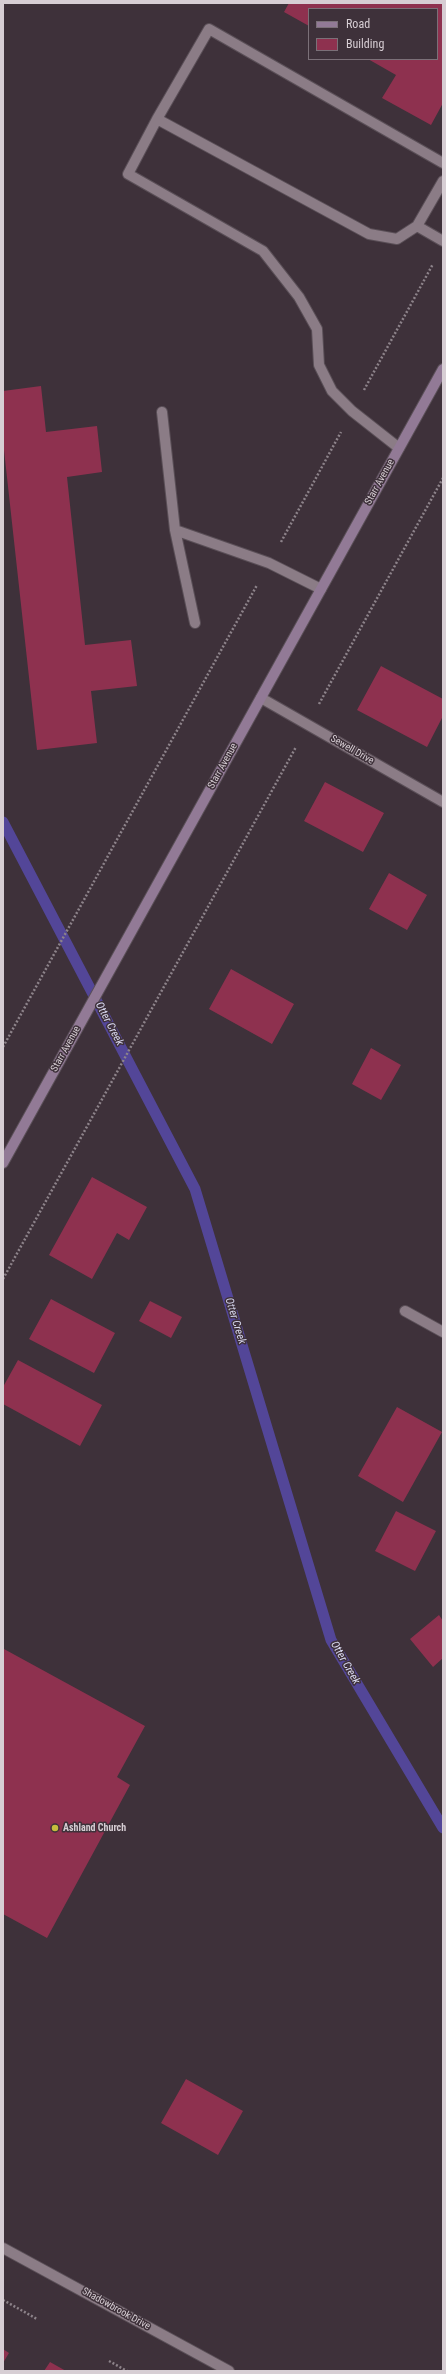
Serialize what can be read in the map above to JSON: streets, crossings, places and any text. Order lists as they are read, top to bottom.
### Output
{
  "streets": {
    "main road": ["Starr Avenue"],
    "street": ["Sewell Drive", "Shadowbrook Drive"]
  },
  "crossings": [
    ["Starr Avenue", "Sewell Drive"]
  ],
  "water": ["Otter Creek"],
  "places": ["Ashland Church"],
  "legend": ["Road", "Building"]
}
